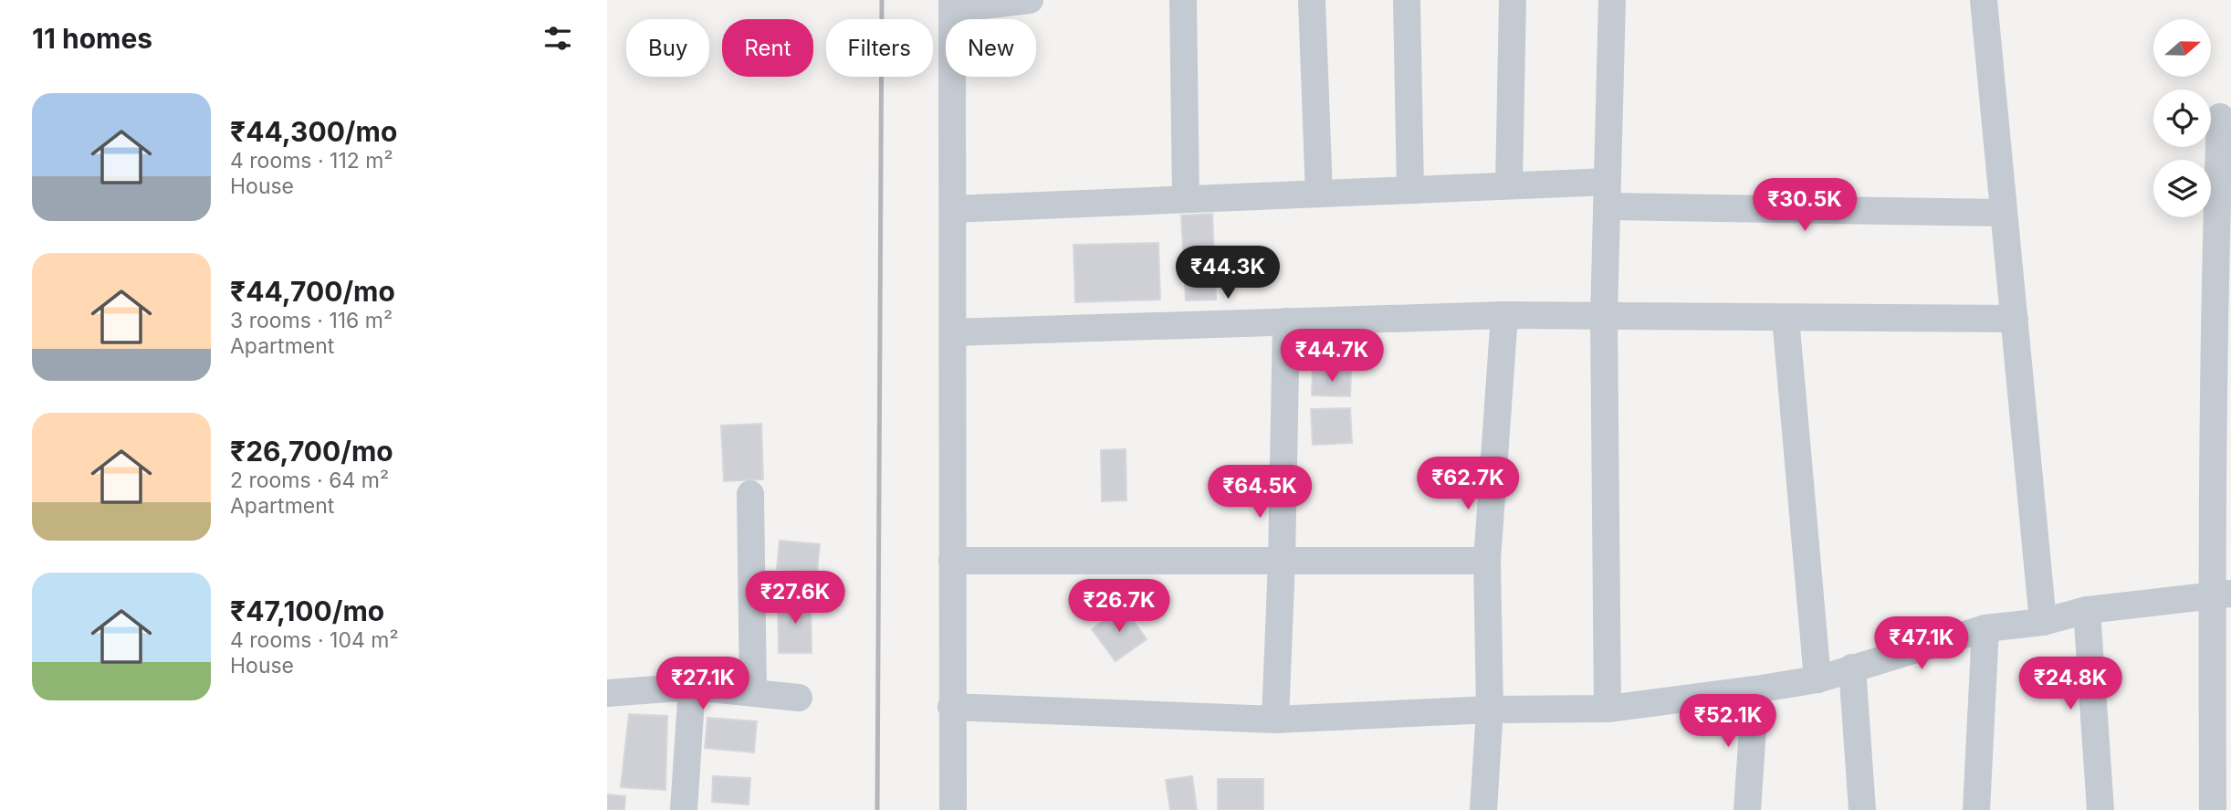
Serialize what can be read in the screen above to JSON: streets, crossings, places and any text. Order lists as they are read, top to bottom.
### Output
{
  "north": "right",
  "page": {
    "heading": "11 homes",
    "chip": [
      "Buy",
      "Rent",
      "Filters",
      "New"
    ],
    "list": [
      {
        "name": "₹44,300/mo",
        "note": "4 rooms · 112 m² · House"
      },
      {
        "name": "₹44,700/mo",
        "note": "3 rooms · 116 m² · Apartment"
      },
      {
        "name": "₹26,700/mo",
        "note": "2 rooms · 64 m² · Apartment"
      },
      {
        "name": "₹47,100/mo",
        "note": "4 rooms · 104 m² · House"
      }
    ],
    "price": [
      "₹30.5K",
      "₹44.3K",
      "₹44.7K",
      "₹62.7K",
      "₹64.5K",
      "₹27.6K",
      "₹26.7K",
      "₹47.1K",
      "₹27.1K",
      "₹24.8K",
      "₹52.1K"
    ]
  }
}
